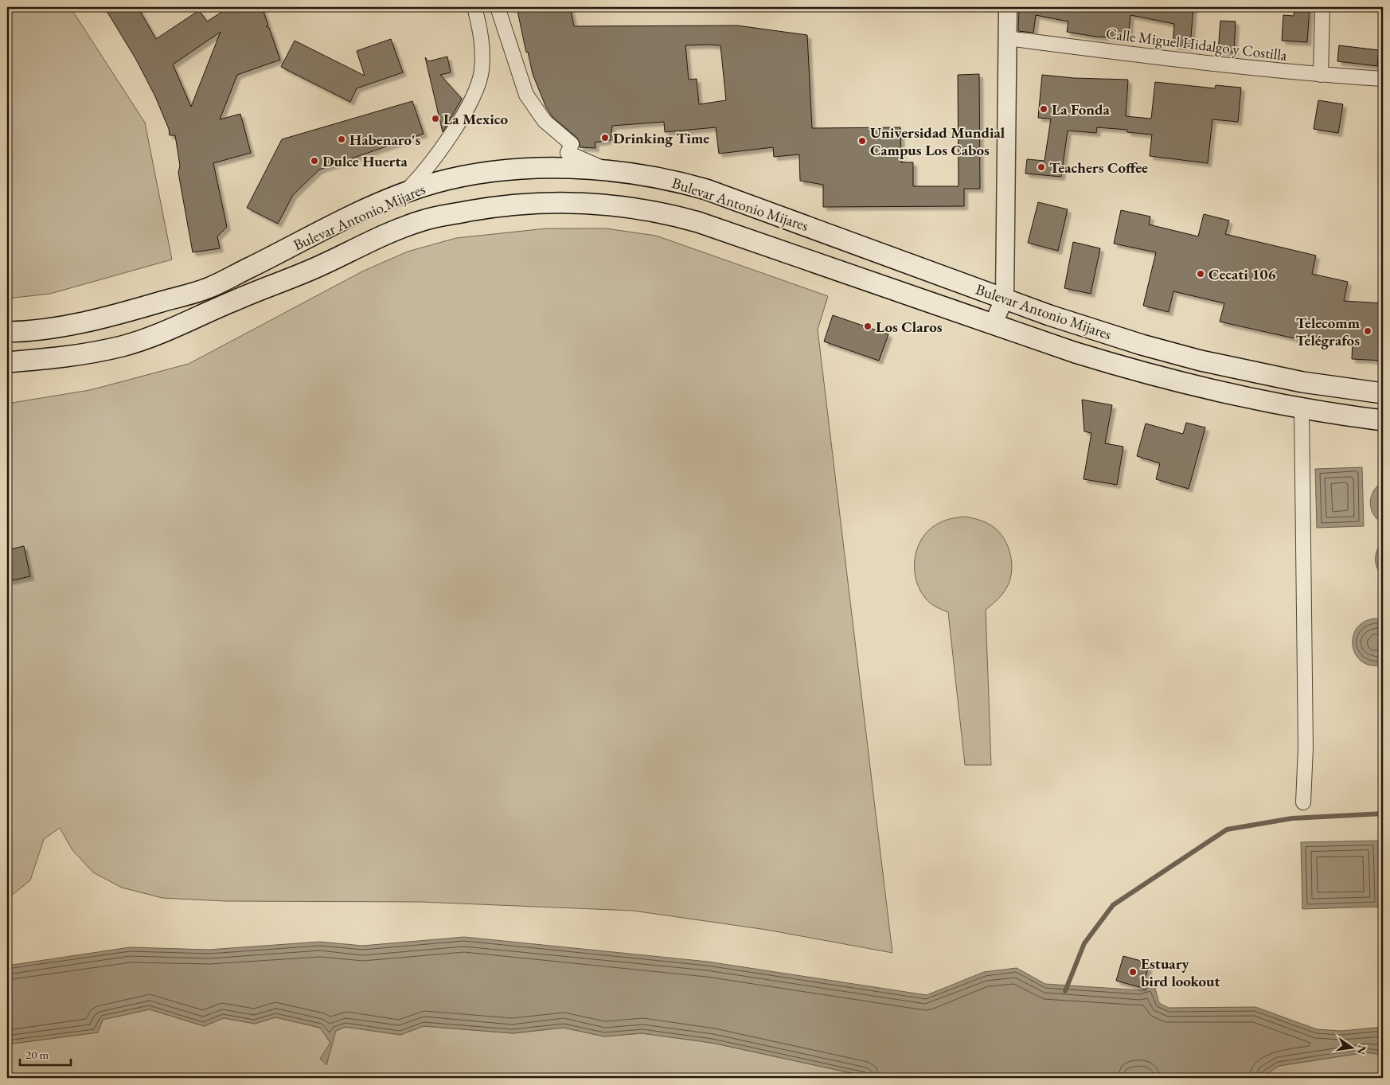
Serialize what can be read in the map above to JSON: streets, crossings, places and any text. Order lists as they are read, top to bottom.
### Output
{
  "streets": {
    "main road": ["Bulevar Antonio Mijares"],
    "street": ["Calle Miguel Hidalgo y Costilla"]
  },
  "places": [
    "La Fonda",
    "La Mexico",
    "Drinking Time",
    "Habenaro's",
    "Universidad Mundial Campus Los Cabos",
    "Dulce Huerta",
    "Teachers Coffee",
    "Cecati 106",
    "Los Claros",
    "Telecomm Telégrafos",
    "Estuary bird lookout"
  ],
  "scale_bar": "20 m",
  "north": "right"
}
